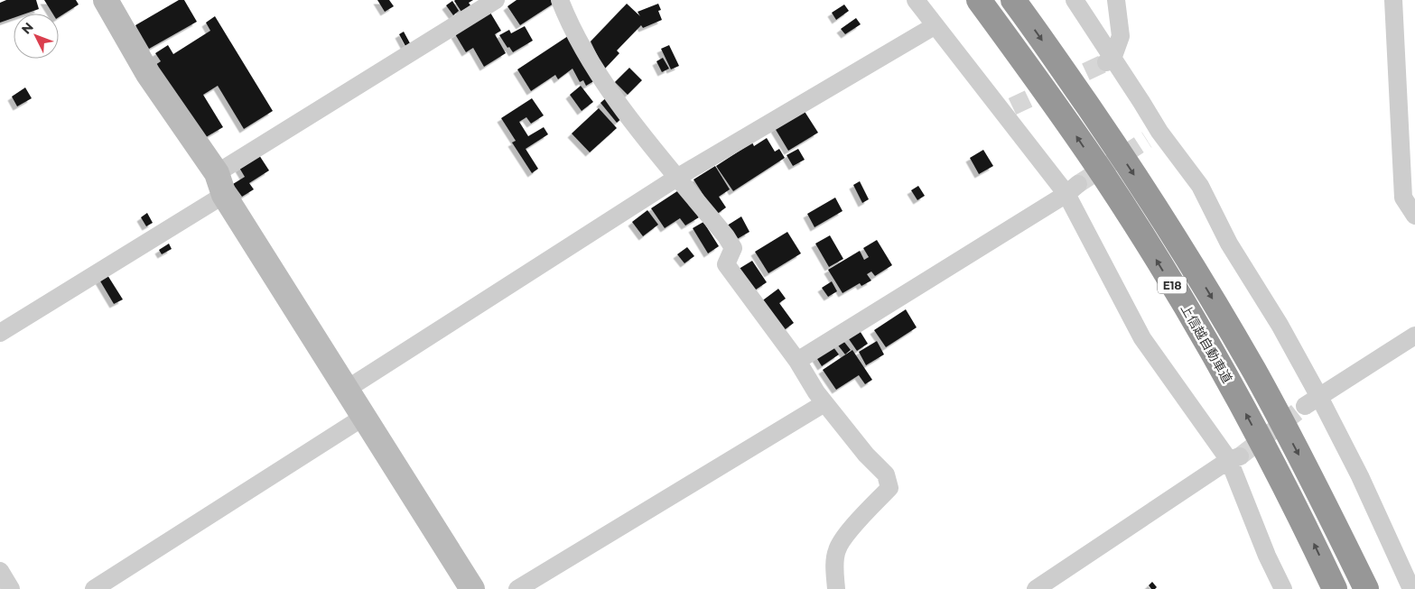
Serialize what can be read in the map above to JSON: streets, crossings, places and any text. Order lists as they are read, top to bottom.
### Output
{
  "streets": {
    "highway": ["E18", "上信越自動車道"]
  },
  "north": "top left"
}
